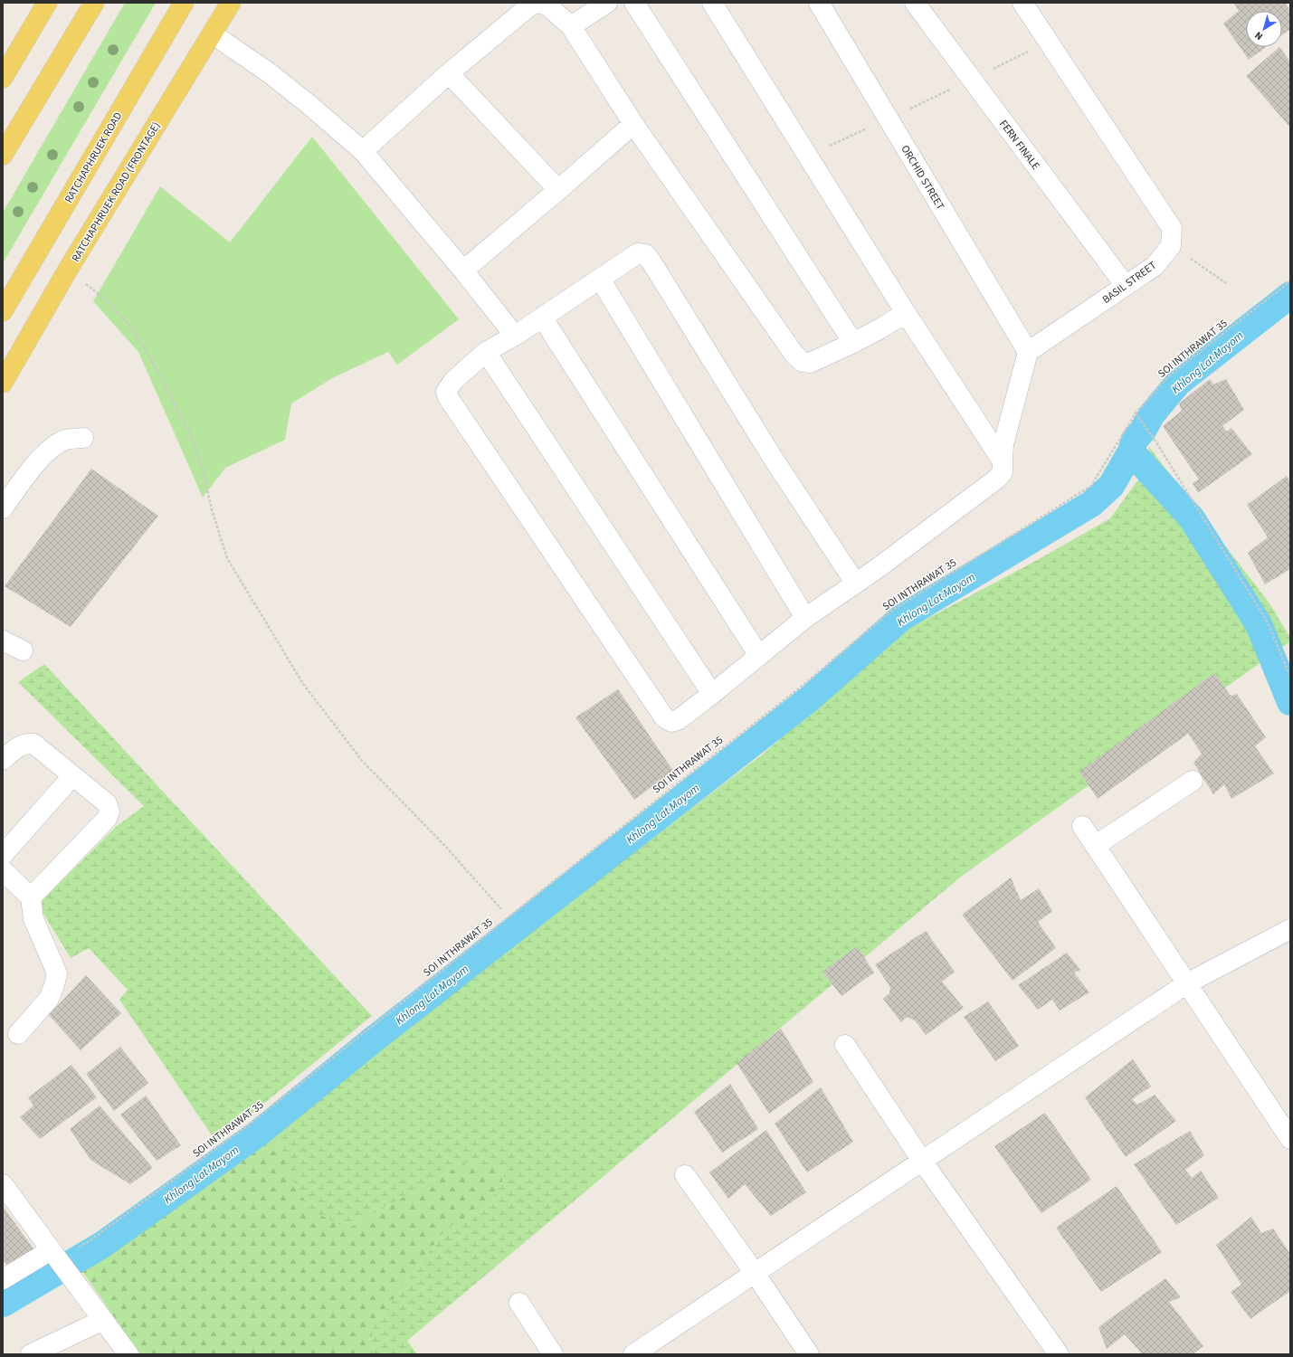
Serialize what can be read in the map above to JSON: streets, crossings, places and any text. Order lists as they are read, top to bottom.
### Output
{
  "streets": {
    "main road": ["RATCHAPHRUEK ROAD", "RATCHAPHRUEK ROAD (FRONTAGE)"],
    "street": ["FERN FINALE", "ORCHID STREET", "BASIL STREET"],
    "path": ["SOI INTHRAWAT 35"]
  },
  "crossings": [
    ["FERN FINALE", "BASIL STREET"],
    ["ORCHID STREET", "BASIL STREET"]
  ],
  "water": ["Khlong Lat Mayom"],
  "north": "bottom left"
}
